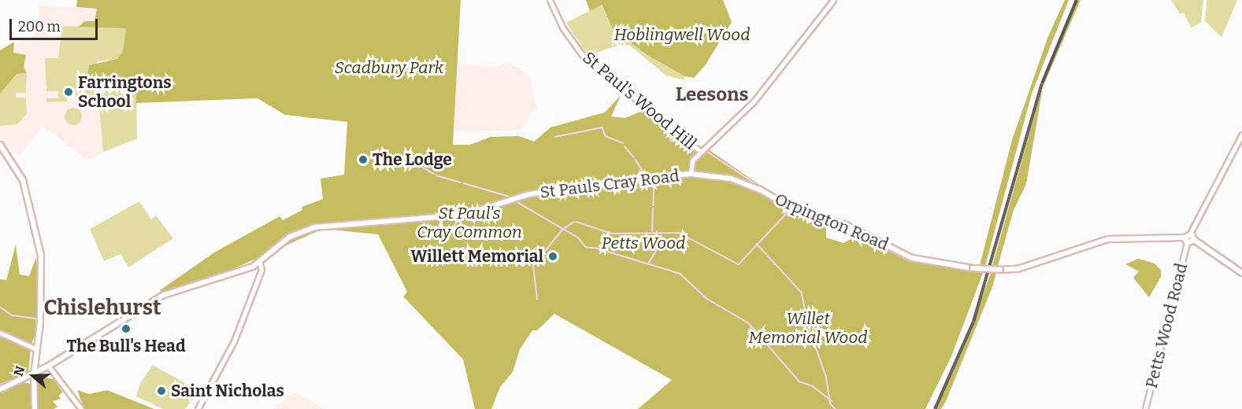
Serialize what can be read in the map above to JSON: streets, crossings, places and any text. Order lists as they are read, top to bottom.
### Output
{
  "streets": {
    "main road": ["St Pauls Cray Road", "Orpington Road"],
    "street": ["St Paul's Wood Hill", "Petts Wood Road"]
  },
  "crossings": [
    ["St Pauls Cray Road", "Orpington Road"]
  ],
  "districts": ["Leesons", "Chislehurst"],
  "parks": [
    "Hoblingwell Wood",
    "Scadbury Park",
    "St Paul's Cray Common",
    "Petts Wood",
    "Willet Memorial Wood"
  ],
  "places": [
    "Farringtons School",
    "The Lodge",
    "Willett Memorial",
    "The Bull's Head",
    "Saint Nicholas"
  ],
  "scale_bar": "200 m",
  "north": "left"
}
